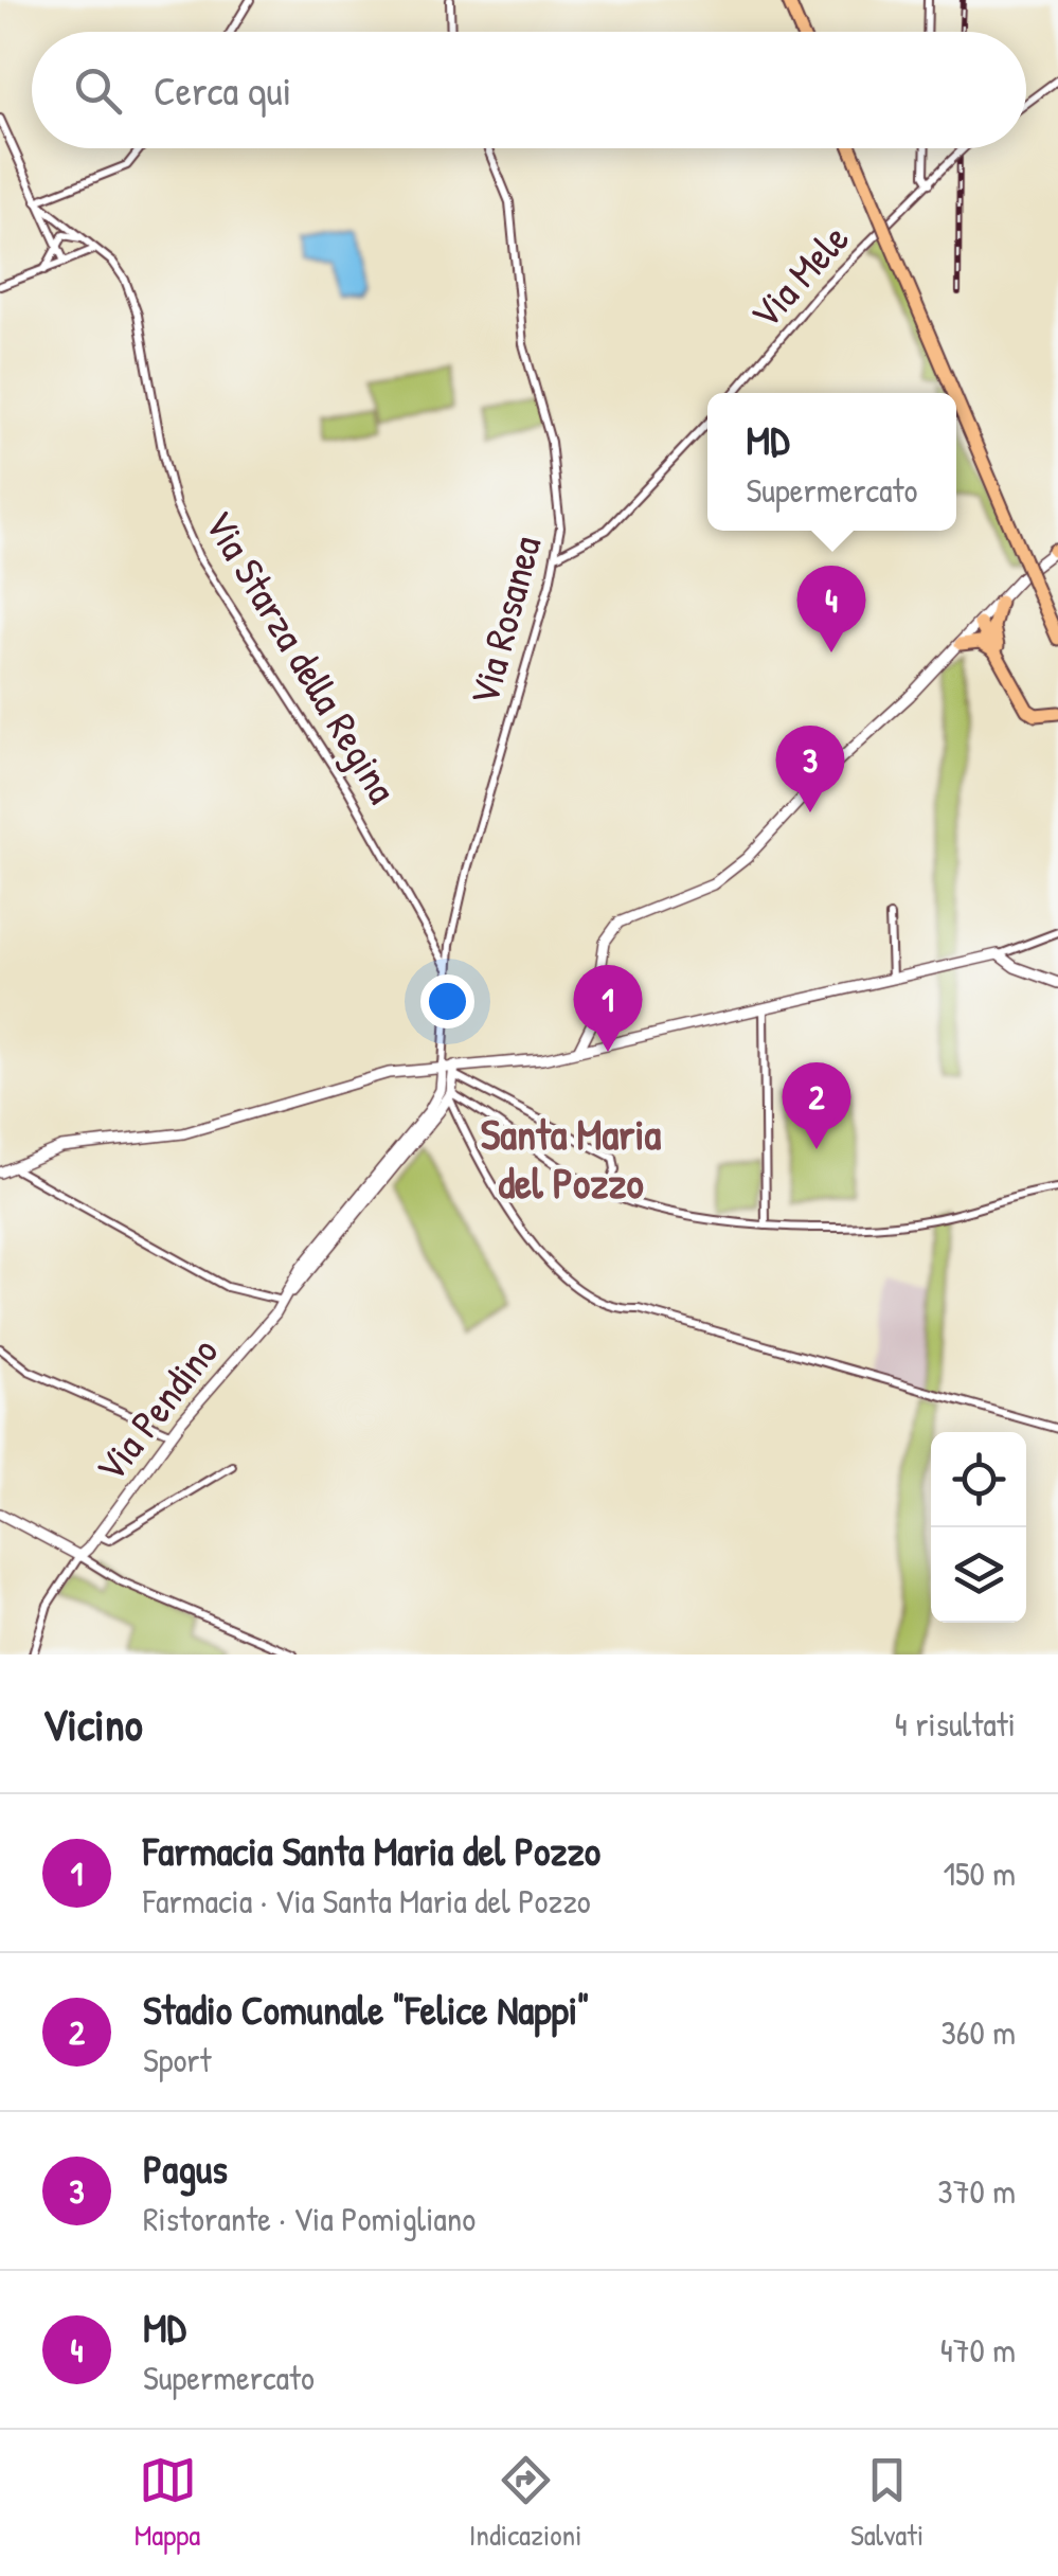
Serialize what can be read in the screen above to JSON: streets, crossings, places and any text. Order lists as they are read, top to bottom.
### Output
{
  "streets": {
    "street": [
      "Via Mele",
      "Via Rosanea",
      "Via Starza della Regina",
      "Via Pendino"
    ]
  },
  "crossings": [
    ["Via Rosanea", "Via Starza della Regina"],
    ["Via Rosanea", "Via Pendino"]
  ],
  "districts": ["Santa Maria del Pozzo"],
  "page": {
    "search": "Cerca qui",
    "popup": ["MD", "Supermercato"],
    "pins": [
      "4",
      "3",
      "1",
      "2"
    ],
    "heading": ["Vicino", "4 risultati"],
    "list": [
      {
        "mark": "1",
        "name": "Farmacia Santa Maria del Pozzo",
        "note": "Farmacia · Via Santa Maria del Pozzo",
        "value": "150 m"
      },
      {
        "mark": "2",
        "name": "Stadio Comunale \"Felice Nappi\"",
        "note": "Sport",
        "value": "360 m"
      },
      {
        "mark": "3",
        "name": "Pagus",
        "note": "Ristorante · Via Pomigliano",
        "value": "370 m"
      },
      {
        "mark": "4",
        "name": "MD",
        "note": "Supermercato",
        "value": "470 m"
      }
    ],
    "nav": ["Mappa", "Indicazioni", "Salvati"]
  }
}
